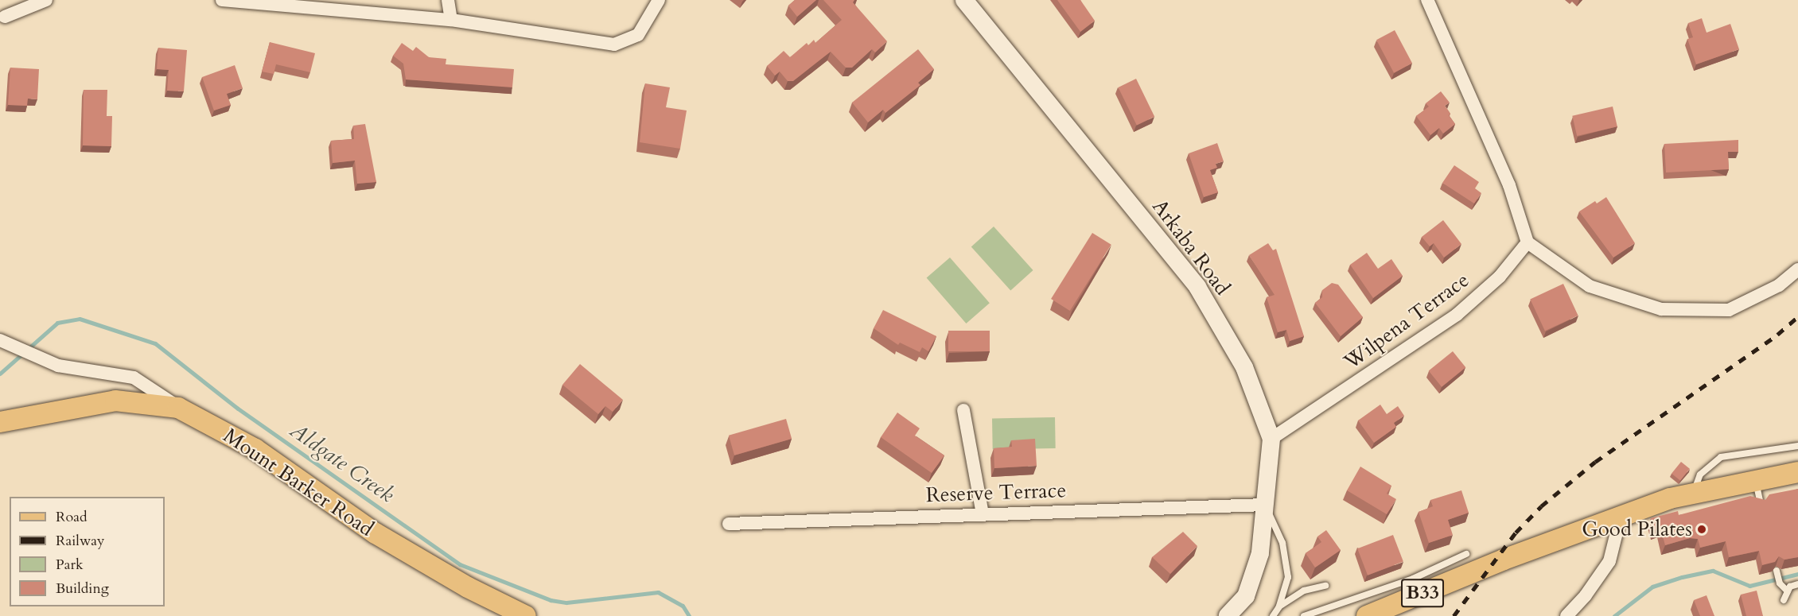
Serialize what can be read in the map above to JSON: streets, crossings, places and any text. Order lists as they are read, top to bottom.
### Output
{
  "streets": {
    "main road": ["Mount Barker Road", "B33"],
    "street": ["Arkaba Road", "Wilpena Terrace", "Reserve Terrace"]
  },
  "crossings": [
    ["Arkaba Road", "Wilpena Terrace"],
    ["Arkaba Road", "Reserve Terrace"]
  ],
  "water": ["Aldgate Creek"],
  "places": ["Good Pilates"],
  "legend": [
    "Road",
    "Railway",
    "Park",
    "Building"
  ]
}
